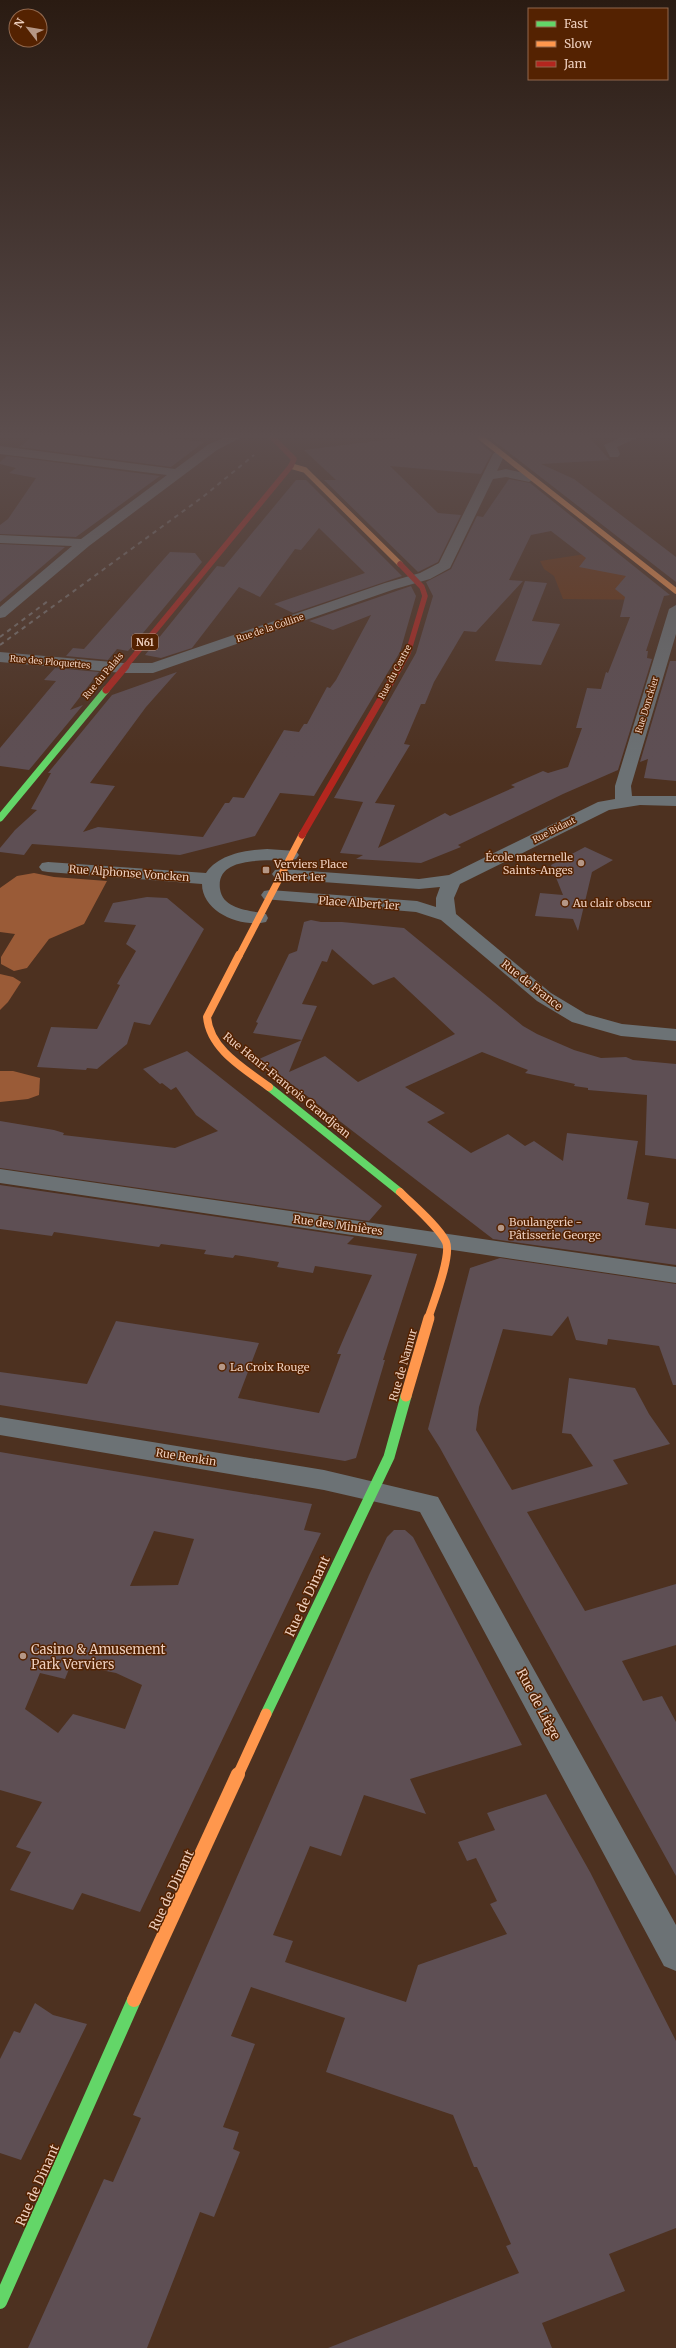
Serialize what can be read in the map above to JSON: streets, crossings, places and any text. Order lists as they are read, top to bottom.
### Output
{
  "streets": {
    "street": [
      "Rue de la Colline",
      "N61",
      "Rue des Ploquettes",
      "Rue du Centre",
      "Rue du Palais",
      "Rue Donckier",
      "Rue Bidaut",
      "Rue Alphonse Voncken",
      "Place Albert 1er",
      "Rue de France",
      "Rue Henri-François Grandjean",
      "Rue des Minières",
      "Rue de Namur",
      "Rue Renkin",
      "Rue de Dinant",
      "Rue de Liège"
    ]
  },
  "crossings": [
    ["Rue de la Colline", "Rue des Ploquettes"],
    ["Rue de la Colline", "Rue du Centre"],
    ["Rue de la Colline", "Rue du Palais"],
    ["Rue des Ploquettes", "Rue du Palais"],
    ["Rue Donckier", "Rue Bidaut"],
    ["Rue Bidaut", "Place Albert 1er"],
    ["Place Albert 1er", "Rue de France"],
    ["Rue Henri-François Grandjean", "Rue des Minières"],
    ["Rue Henri-François Grandjean", "Rue de Namur"],
    ["Rue des Minières", "Rue de Namur"],
    ["Rue de Namur", "Rue Renkin"],
    ["Rue de Namur", "Rue de Dinant"],
    ["Rue de Namur", "Rue de Liège"],
    ["Rue Renkin", "Rue de Dinant"],
    ["Rue Renkin", "Rue de Liège"],
    ["Rue de Dinant", "Rue de Liège"]
  ],
  "places": {
    "other": [
      "École maternelle Saints-Anges",
      "Au clair obscur",
      "Boulangerie - Pâtisserie George",
      "La Croix Rouge",
      "Casino & Amusement Park Verviers"
    ],
    "transit": ["Verviers Place Albert 1er"]
  },
  "legend": ["Fast", "Slow", "Jam"],
  "north": "top left"
}
